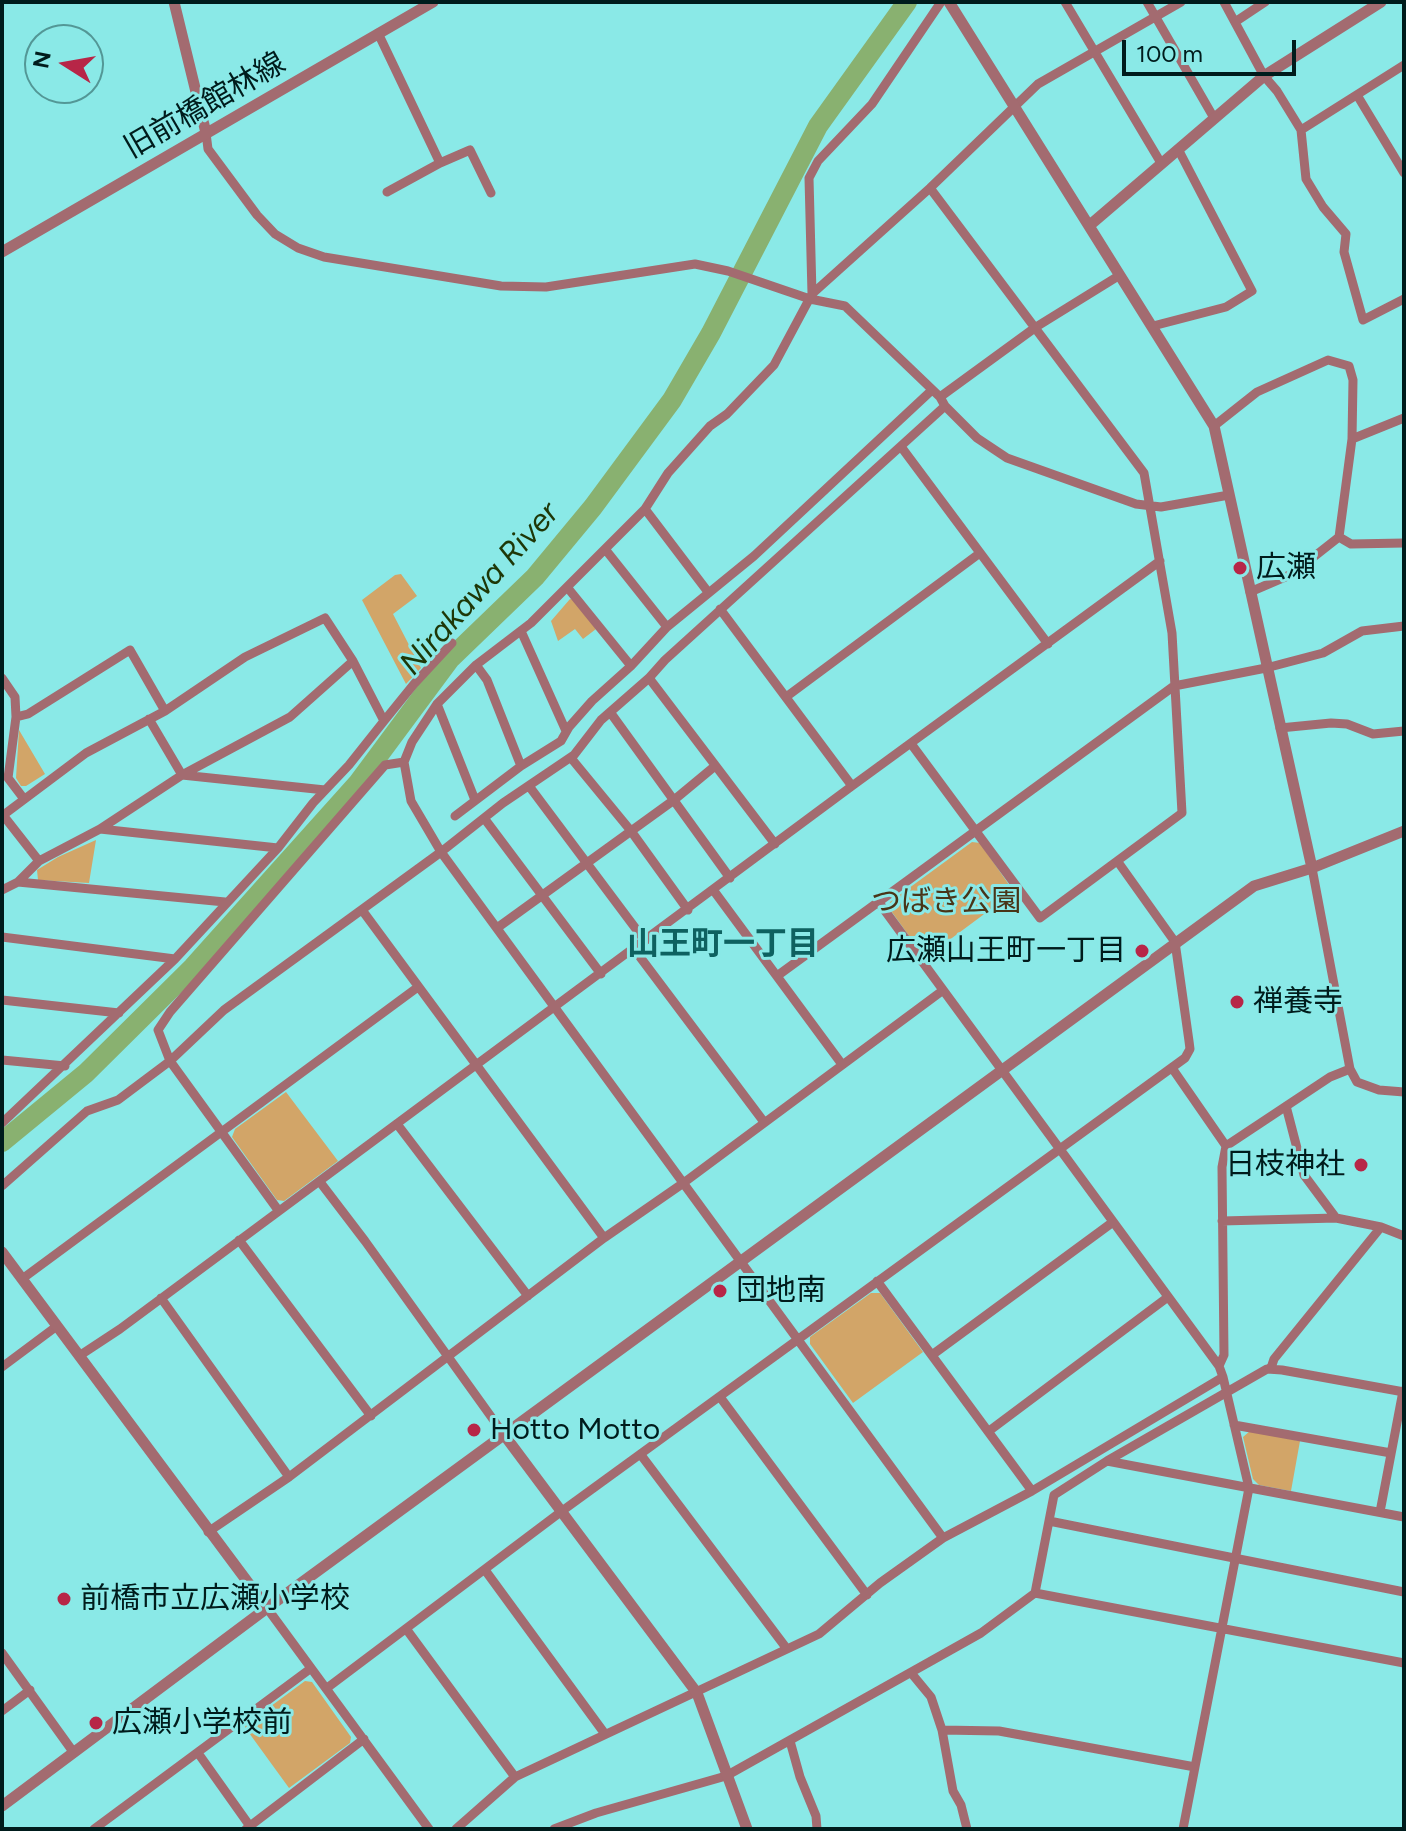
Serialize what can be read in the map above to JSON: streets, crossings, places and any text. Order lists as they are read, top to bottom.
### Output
{
  "streets": {
    "street": ["旧前橋館林線"]
  },
  "districts": ["山王町一丁目"],
  "water": ["Nirakawa River"],
  "parks": ["つばき公園"],
  "places": [
    "広瀬",
    "広瀬山王町一丁目",
    "禅養寺",
    "日枝神社",
    "団地南",
    "Hotto Motto",
    "前橋市立広瀬小学校",
    "広瀬小学校前"
  ],
  "scale_bar": "100 m",
  "north": "left"
}
